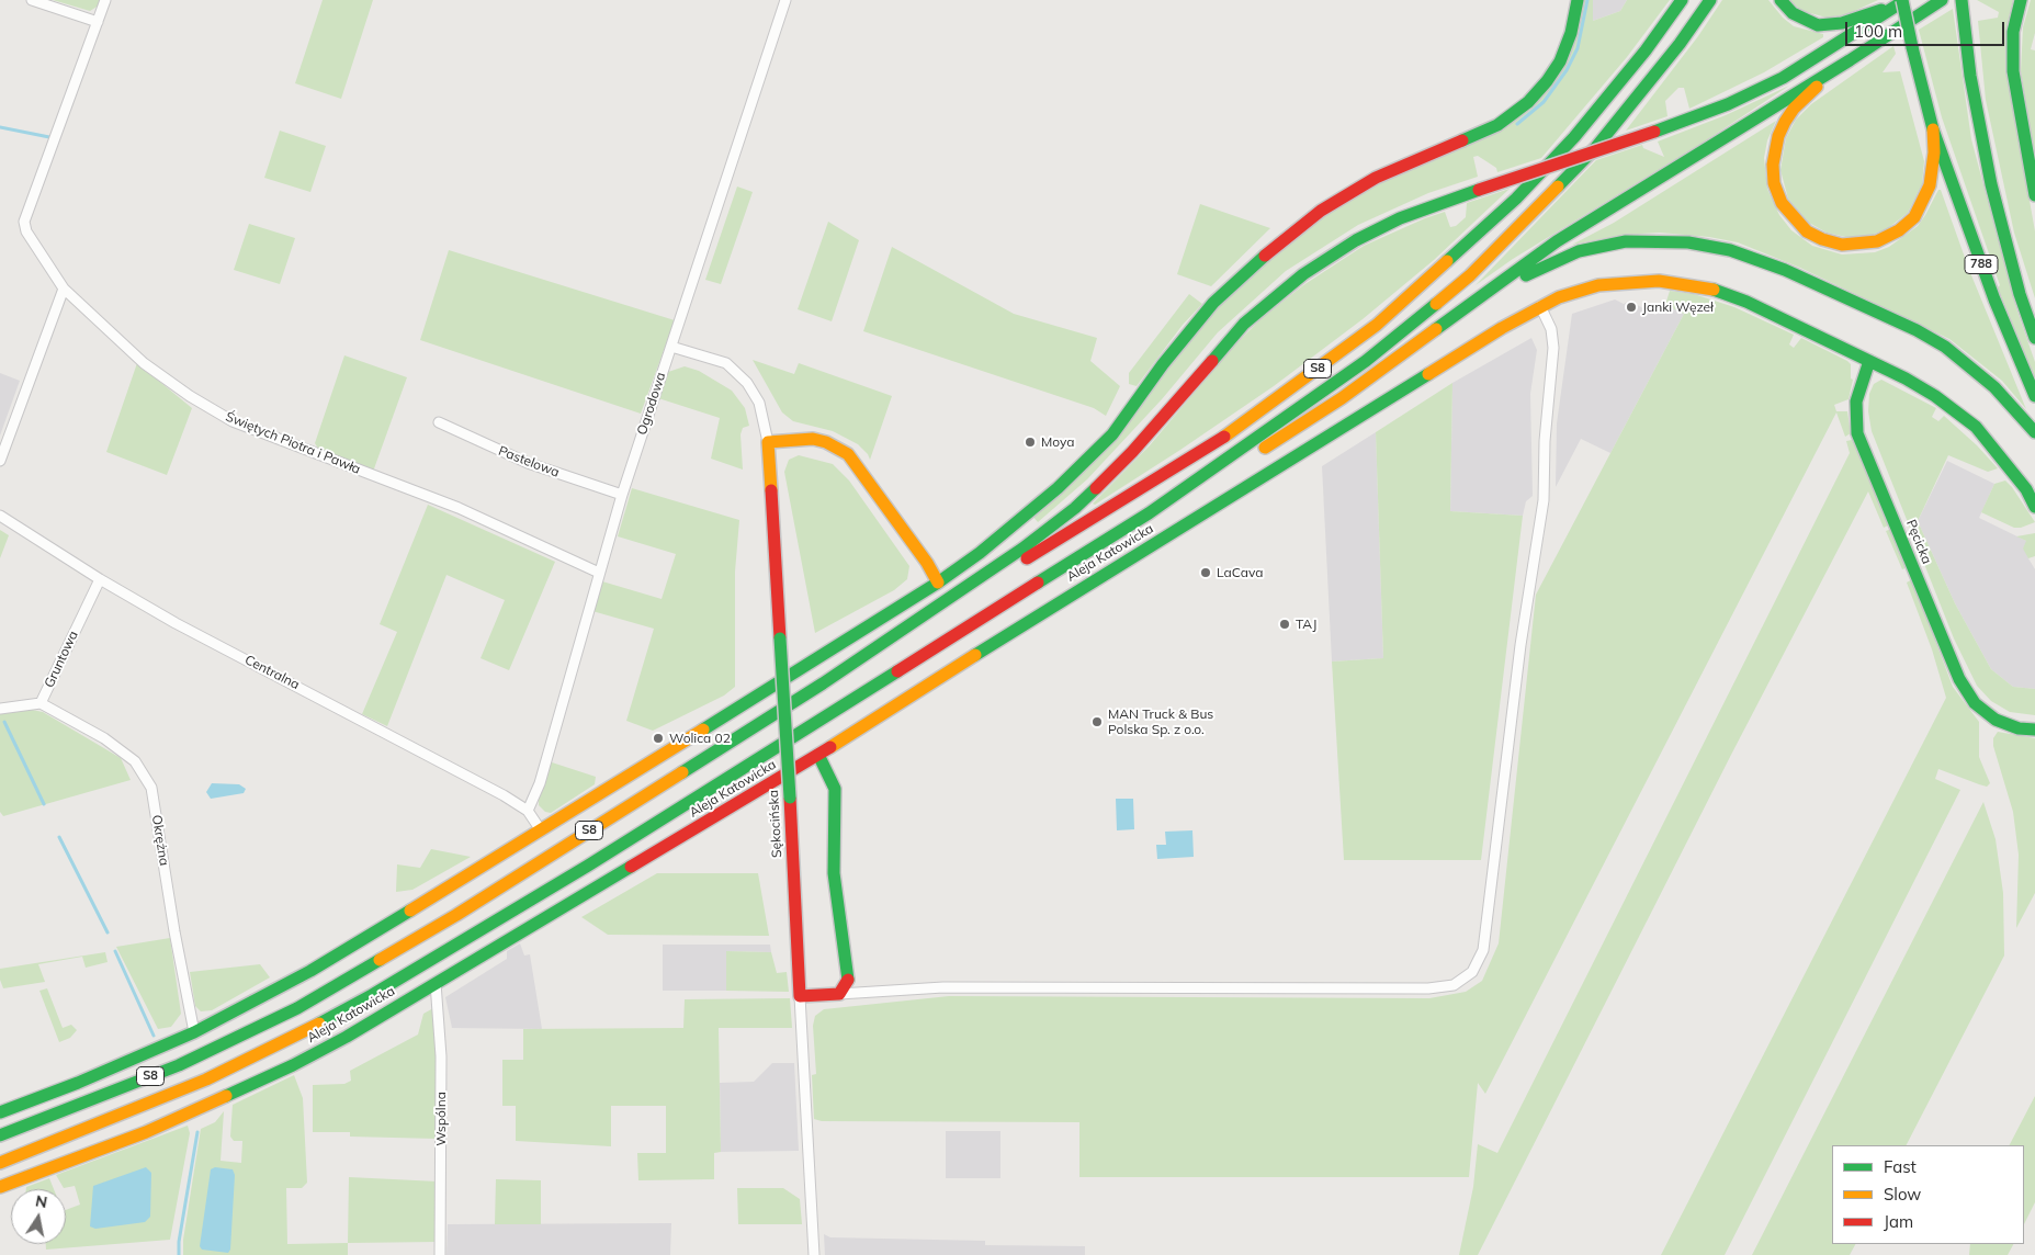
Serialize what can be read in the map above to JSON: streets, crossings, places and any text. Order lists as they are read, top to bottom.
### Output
{
  "streets": {
    "main road": [
      "788",
      "S8",
      "Pęcicka",
      "Aleja Katowicka",
      "Sękocińska"
    ],
    "street": [
      "Ogrodowa",
      "Świętych Piotra i Pawła",
      "Pastelowa",
      "Gruntowa",
      "Centralna",
      "Okrężna",
      "Wspólna"
    ]
  },
  "crossings": [
    ["Ogrodowa", "Świętych Piotra i Pawła"],
    ["Ogrodowa", "Pastelowa"],
    ["Ogrodowa", "Centralna"],
    ["Ogrodowa", "Sękocińska"],
    ["Pęcicka", "Aleja Katowicka"],
    ["Aleja Katowicka", "Wspólna"],
    ["Gruntowa", "Centralna"],
    ["Gruntowa", "Okrężna"]
  ],
  "places": [
    "Janki Węzeł",
    "Moya",
    "LaCava",
    "TAJ",
    "MAN Truck & Bus Polska Sp. z o.o.",
    "Wolica 02"
  ],
  "legend": ["Fast", "Slow", "Jam"],
  "scale_bar": "100 m",
  "north": "top"
}
